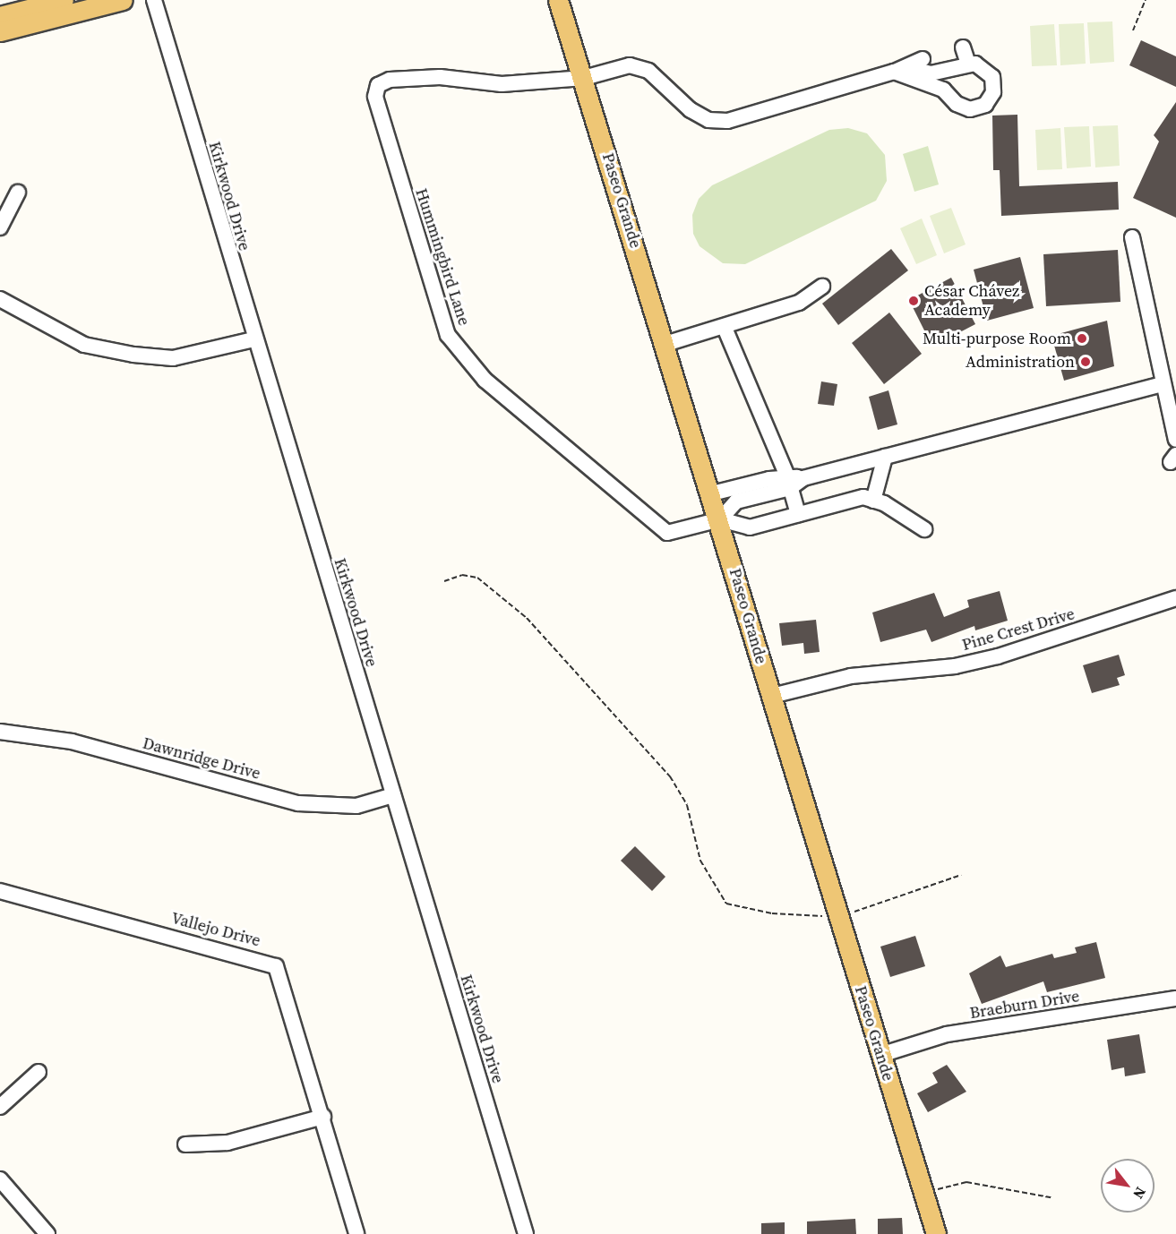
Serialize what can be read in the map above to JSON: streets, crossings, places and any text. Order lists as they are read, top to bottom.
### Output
{
  "streets": {
    "main road": ["Paseo Grande"],
    "street": [
      "Kirkwood Drive",
      "Hummingbird Lane",
      "Pine Crest Drive",
      "Dawnridge Drive",
      "Vallejo Drive",
      "Braeburn Drive"
    ]
  },
  "crossings": [
    ["Kirkwood Drive", "Dawnridge Drive"],
    ["Paseo Grande", "Hummingbird Lane"],
    ["Paseo Grande", "Pine Crest Drive"],
    ["Paseo Grande", "Braeburn Drive"]
  ],
  "places": ["César Chávez Academy", "Multi-purpose Room", "Administration"],
  "north": "bottom right"
}
